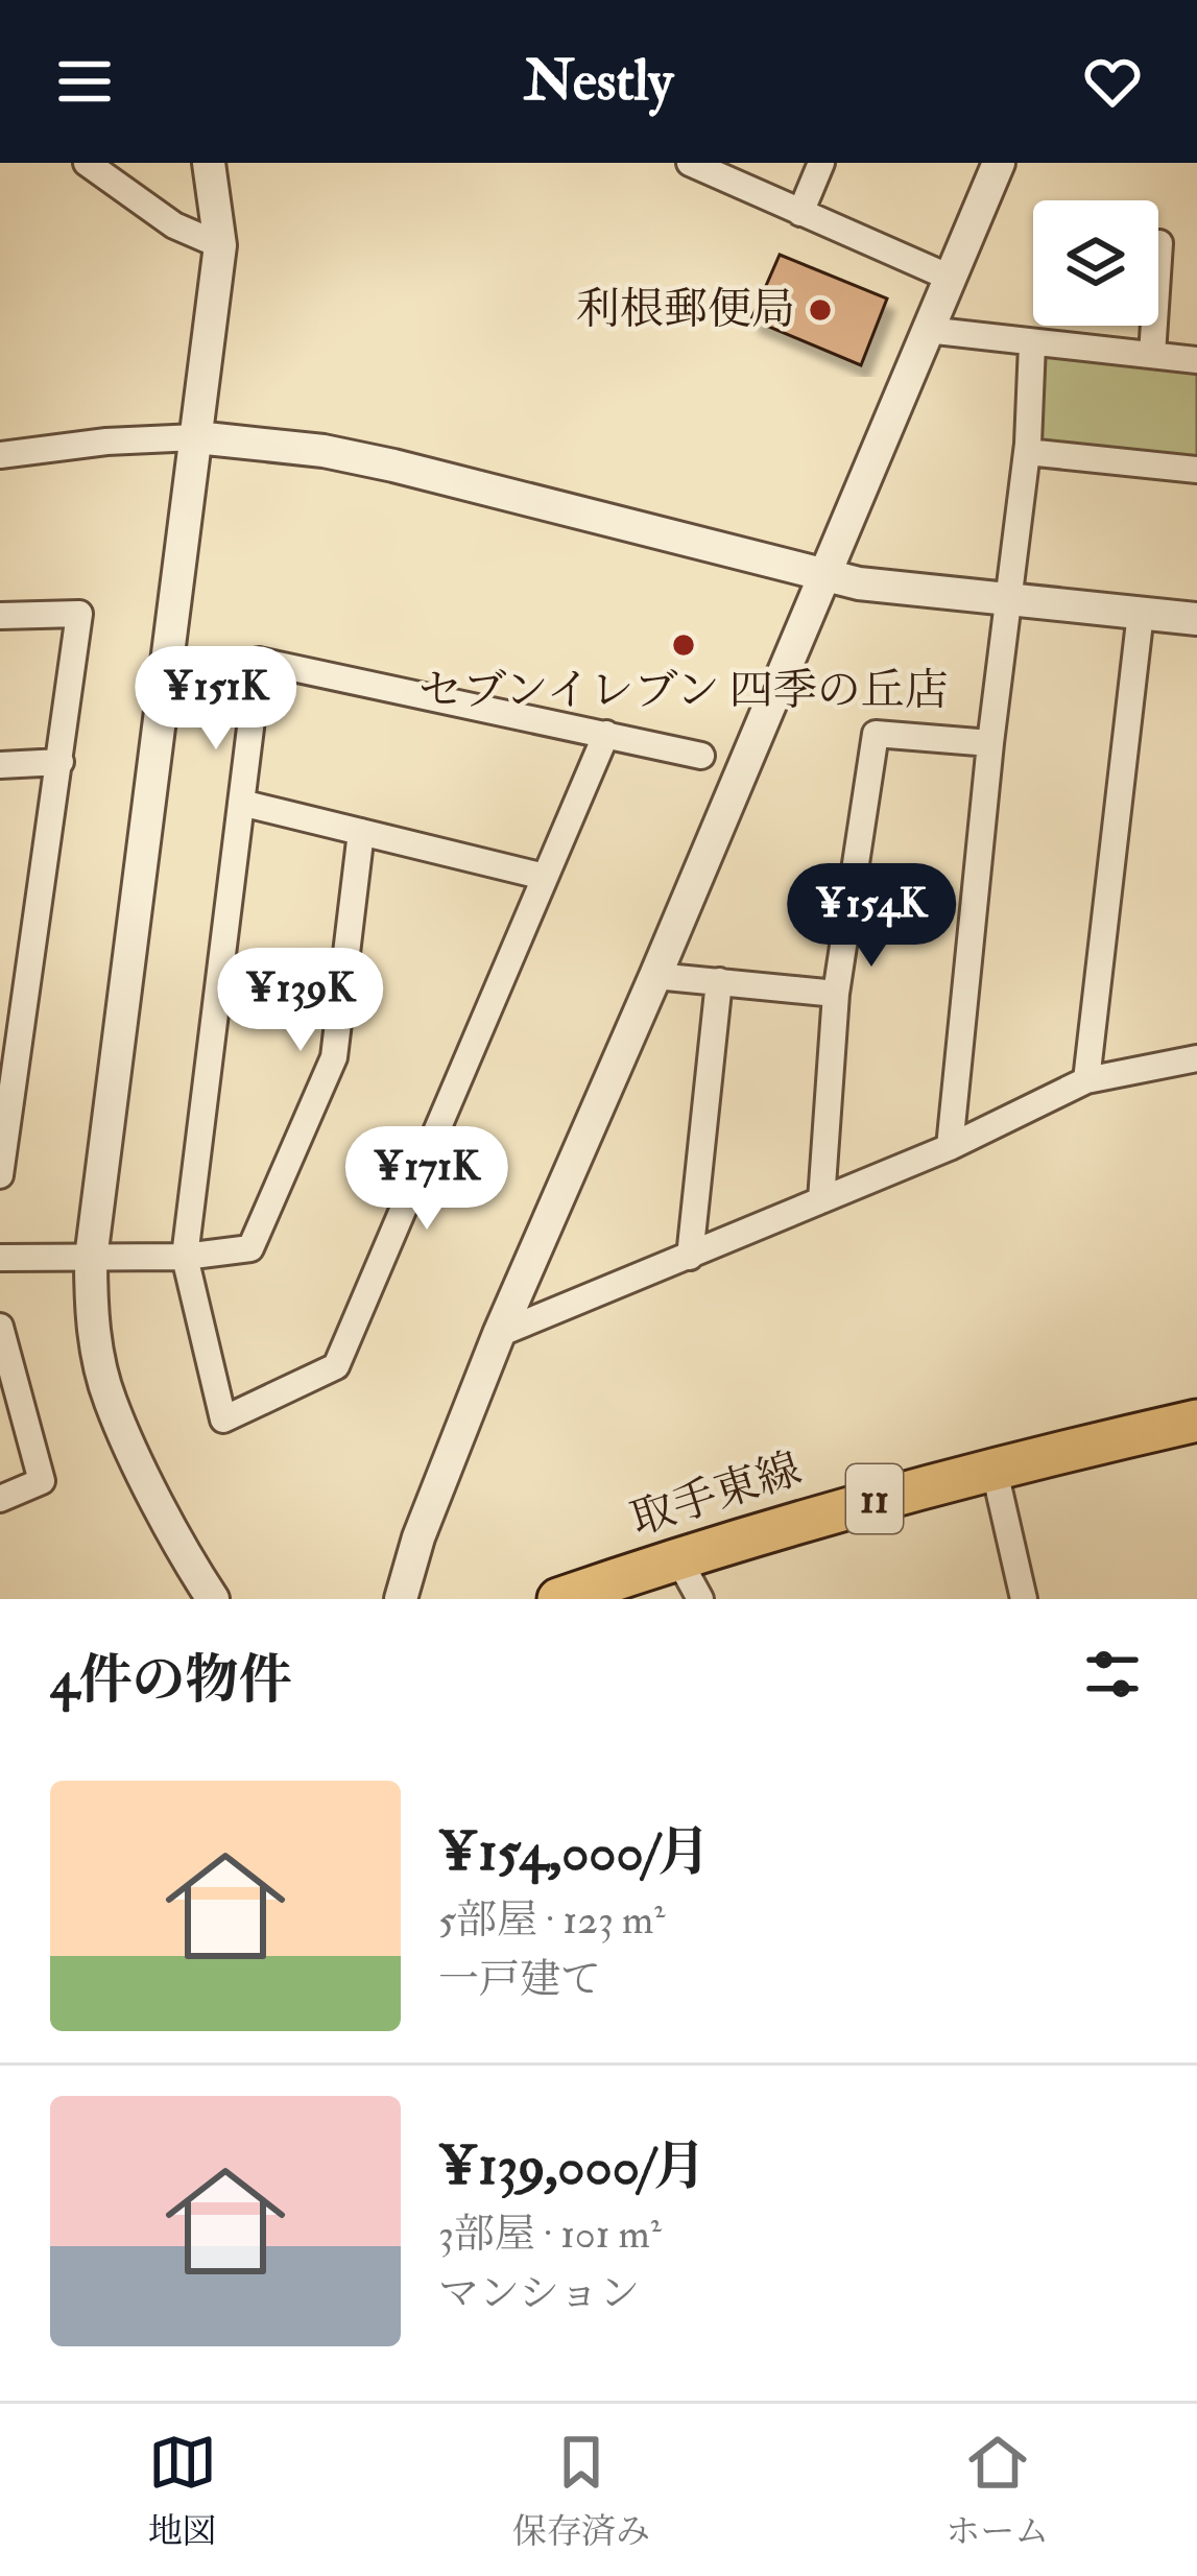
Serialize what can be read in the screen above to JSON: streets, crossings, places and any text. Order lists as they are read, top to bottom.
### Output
{
  "streets": {
    "main road": ["取手東線", "11"]
  },
  "places": ["利根郵便局", "セブンイレブン 四季の丘店"],
  "page": {
    "header": "Nestly",
    "price": [
      "¥151K",
      "¥154K",
      "¥139K",
      "¥171K"
    ],
    "heading": "4件の物件",
    "list": [
      {
        "name": "¥154,000/月",
        "note": "5部屋 · 123 m² · 一戸建て"
      },
      {
        "name": "¥139,000/月",
        "note": "3部屋 · 101 m² · マンション"
      }
    ],
    "tabs": ["地図", "保存済み", "ホーム"]
  }
}
